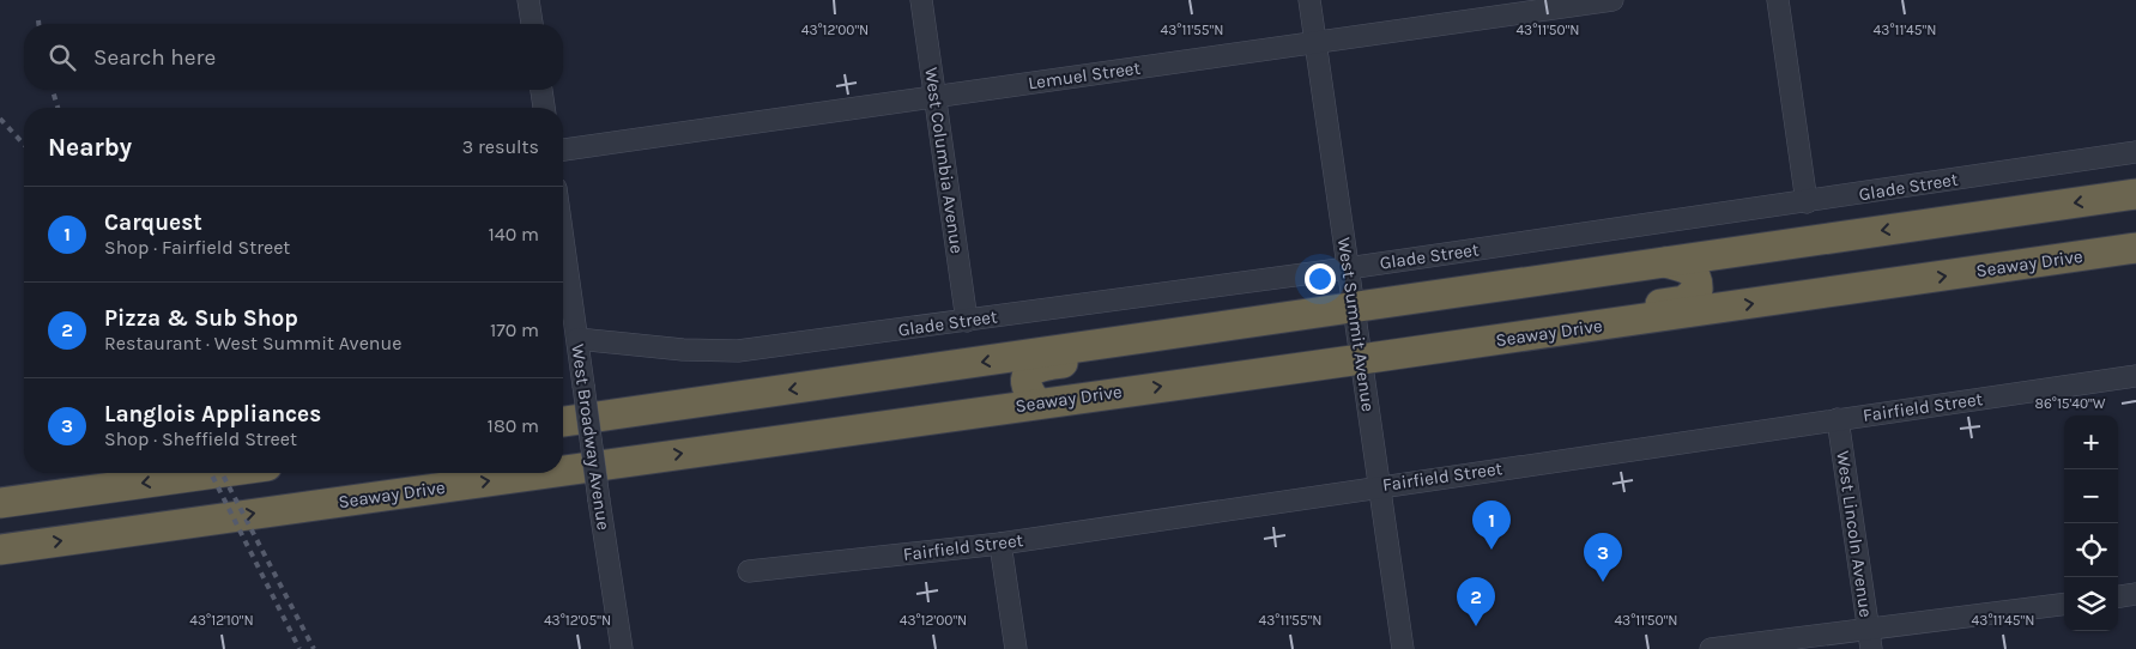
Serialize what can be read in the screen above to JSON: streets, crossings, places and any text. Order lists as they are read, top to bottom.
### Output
{
  "streets": {
    "highway": ["Seaway Drive"],
    "street": [
      "Lemuel Street",
      "West Columbia Avenue",
      "Glade Street",
      "West Summit Avenue",
      "Fairfield Street",
      "West Broadway Avenue",
      "West Lincoln Avenue"
    ]
  },
  "crossings": [
    ["Lemuel Street", "West Columbia Avenue"],
    ["Lemuel Street", "West Summit Avenue"],
    ["West Columbia Avenue", "Glade Street"],
    ["Glade Street", "West Summit Avenue"],
    ["Glade Street", "West Broadway Avenue"],
    ["Seaway Drive", "West Summit Avenue"],
    ["West Summit Avenue", "Fairfield Street"],
    ["Fairfield Street", "West Lincoln Avenue"]
  ],
  "page": {
    "search": "Search here",
    "heading": ["Nearby", "3 results"],
    "list": [
      {
        "mark": "1",
        "name": "Carquest",
        "note": "Shop · Fairfield Street",
        "value": "140 m"
      },
      {
        "mark": "2",
        "name": "Pizza & Sub Shop",
        "note": "Restaurant · West Summit Avenue",
        "value": "170 m"
      },
      {
        "mark": "3",
        "name": "Langlois Appliances",
        "note": "Shop · Sheffield Street",
        "value": "180 m"
      }
    ],
    "map_buttons": ["+", "−"],
    "pins": ["1", "3", "2"]
  },
  "coordinates": [
    "43°12'00\"N",
    "43°11'55\"N",
    "43°11'50\"N",
    "43°11'45\"N",
    "86°15'40\"W",
    "43°12'10\"N",
    "43°12'05\"N"
  ]
}
